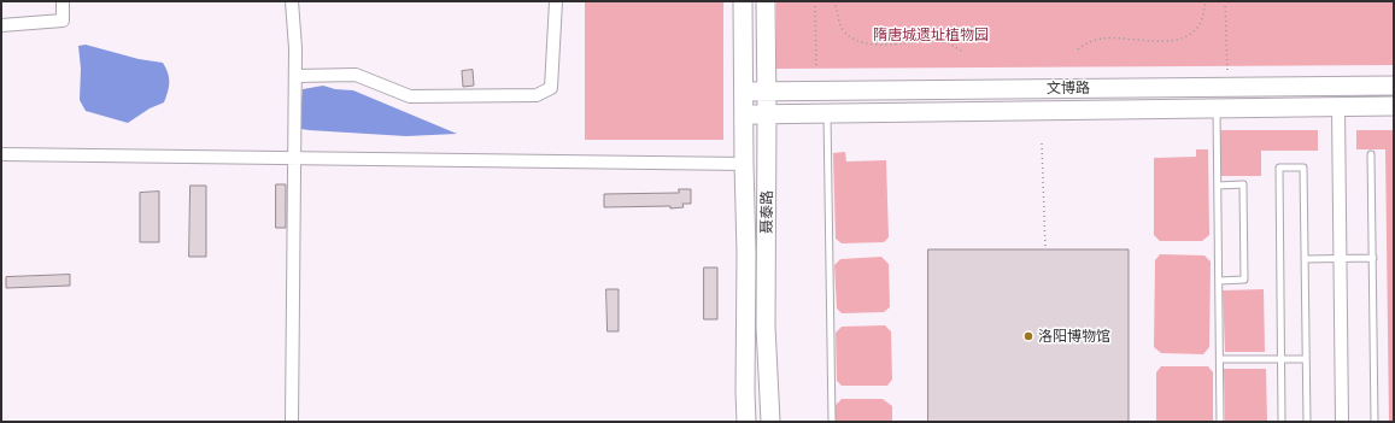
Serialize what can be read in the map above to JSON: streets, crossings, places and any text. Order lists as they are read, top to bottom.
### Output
{
  "streets": {
    "street": ["文博路", "聂泰路"]
  },
  "crossings": [
    ["文博路", "聂泰路"]
  ],
  "parks": ["隋唐城遗址植物园"],
  "places": ["洛阳博物馆"]
}
